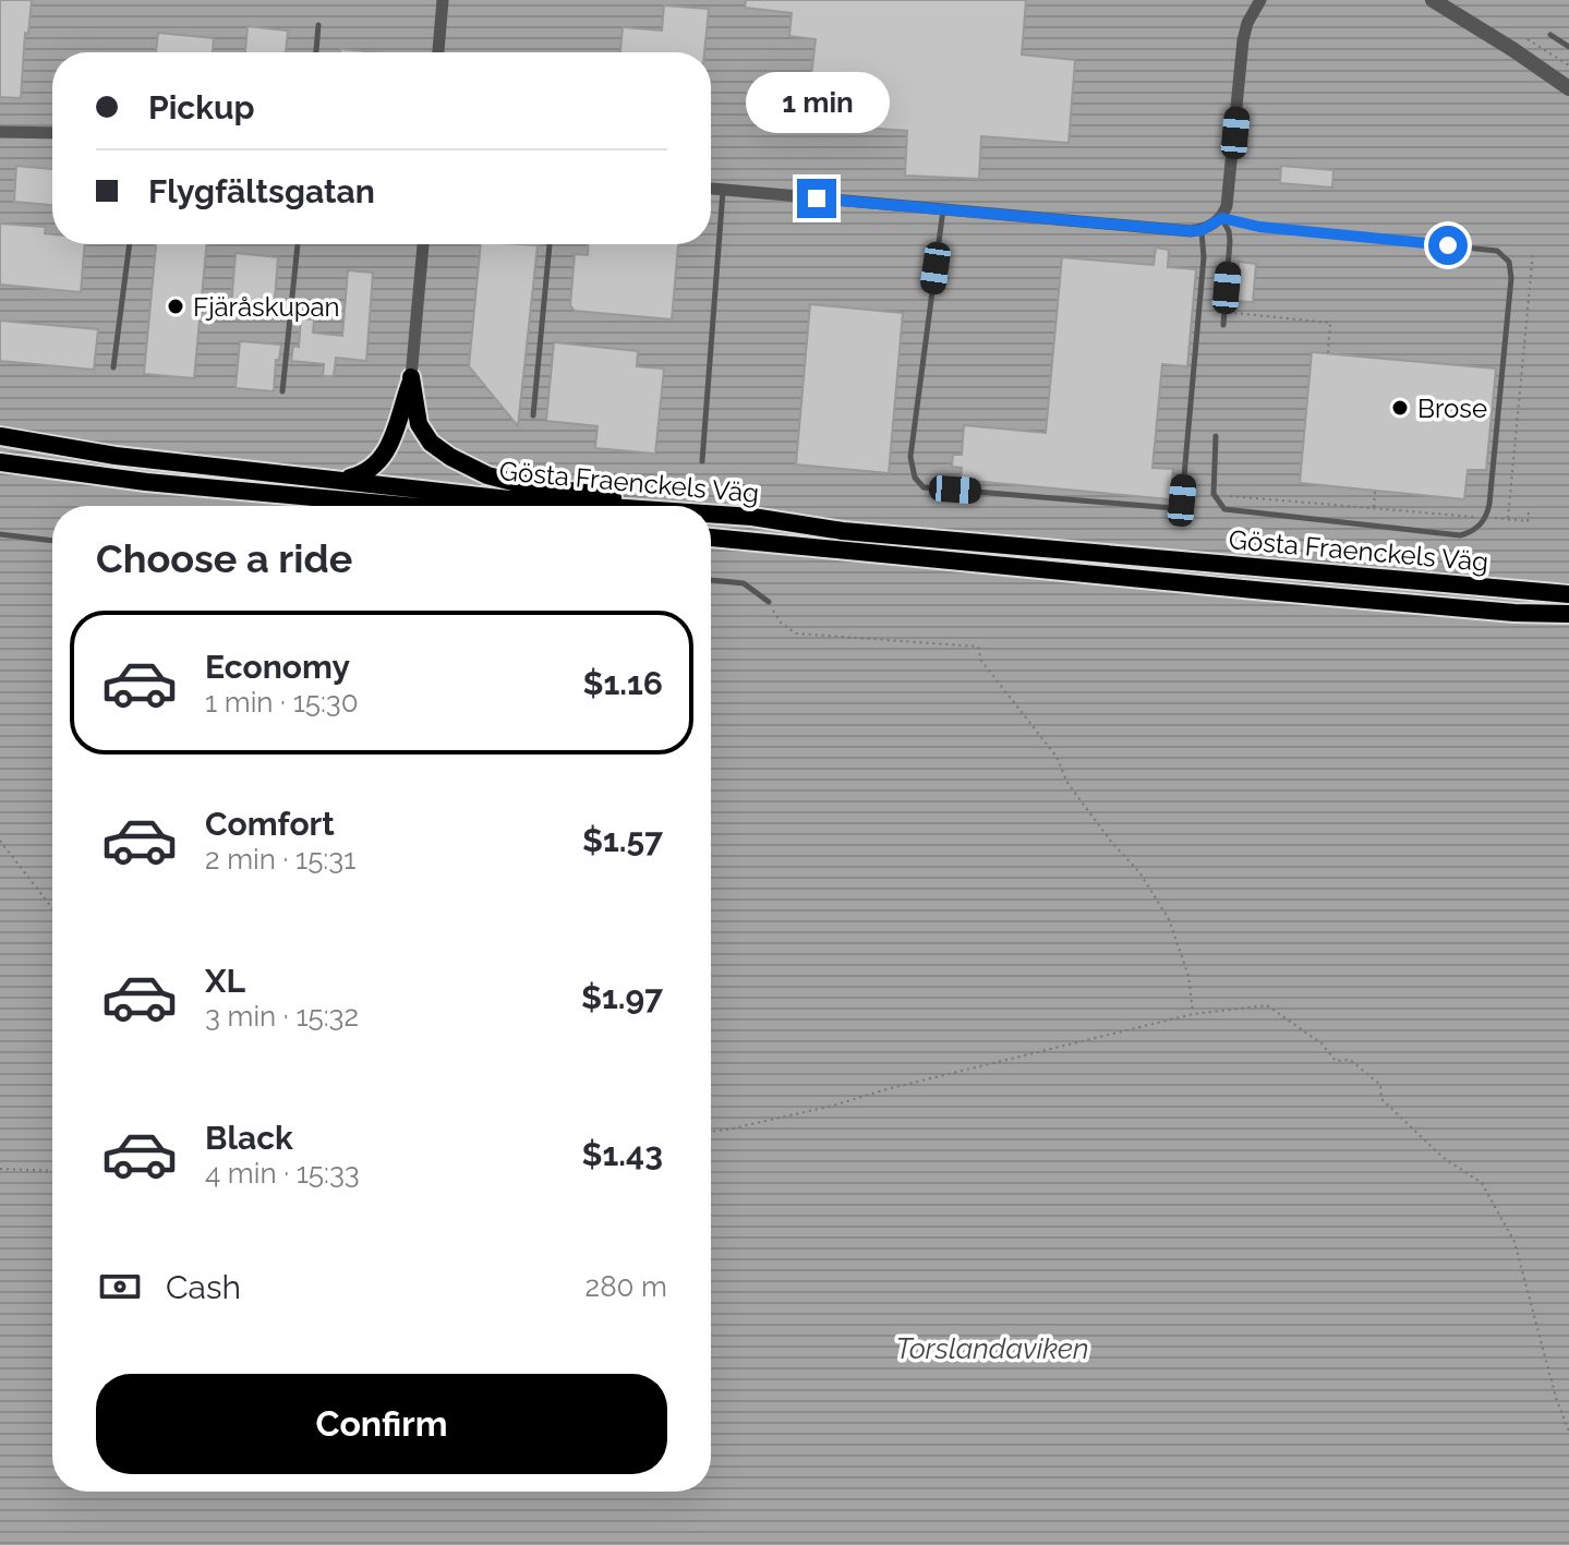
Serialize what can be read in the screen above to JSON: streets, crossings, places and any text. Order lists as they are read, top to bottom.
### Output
{
  "streets": {
    "main road": ["Gösta Fraenckels Väg"]
  },
  "water": ["Torslandaviken"],
  "places": ["Fjäråskupan", "Brose"],
  "page": {
    "banner": ["Pickup", "Flygfältsgatan"],
    "bubble": "1 min",
    "heading": "Choose a ride",
    "list": [
      {
        "name": "Economy",
        "note": "1 min · 15:30",
        "value": "$1.16"
      },
      {
        "name": "Comfort",
        "note": "2 min · 15:31",
        "value": "$1.57"
      },
      {
        "name": "XL",
        "note": "3 min · 15:32",
        "value": "$1.97"
      },
      {
        "name": "Black",
        "note": "4 min · 15:33",
        "value": "$1.43"
      }
    ],
    "pay": ["Cash", "280 m"],
    "buttons": "Confirm"
  }
}
